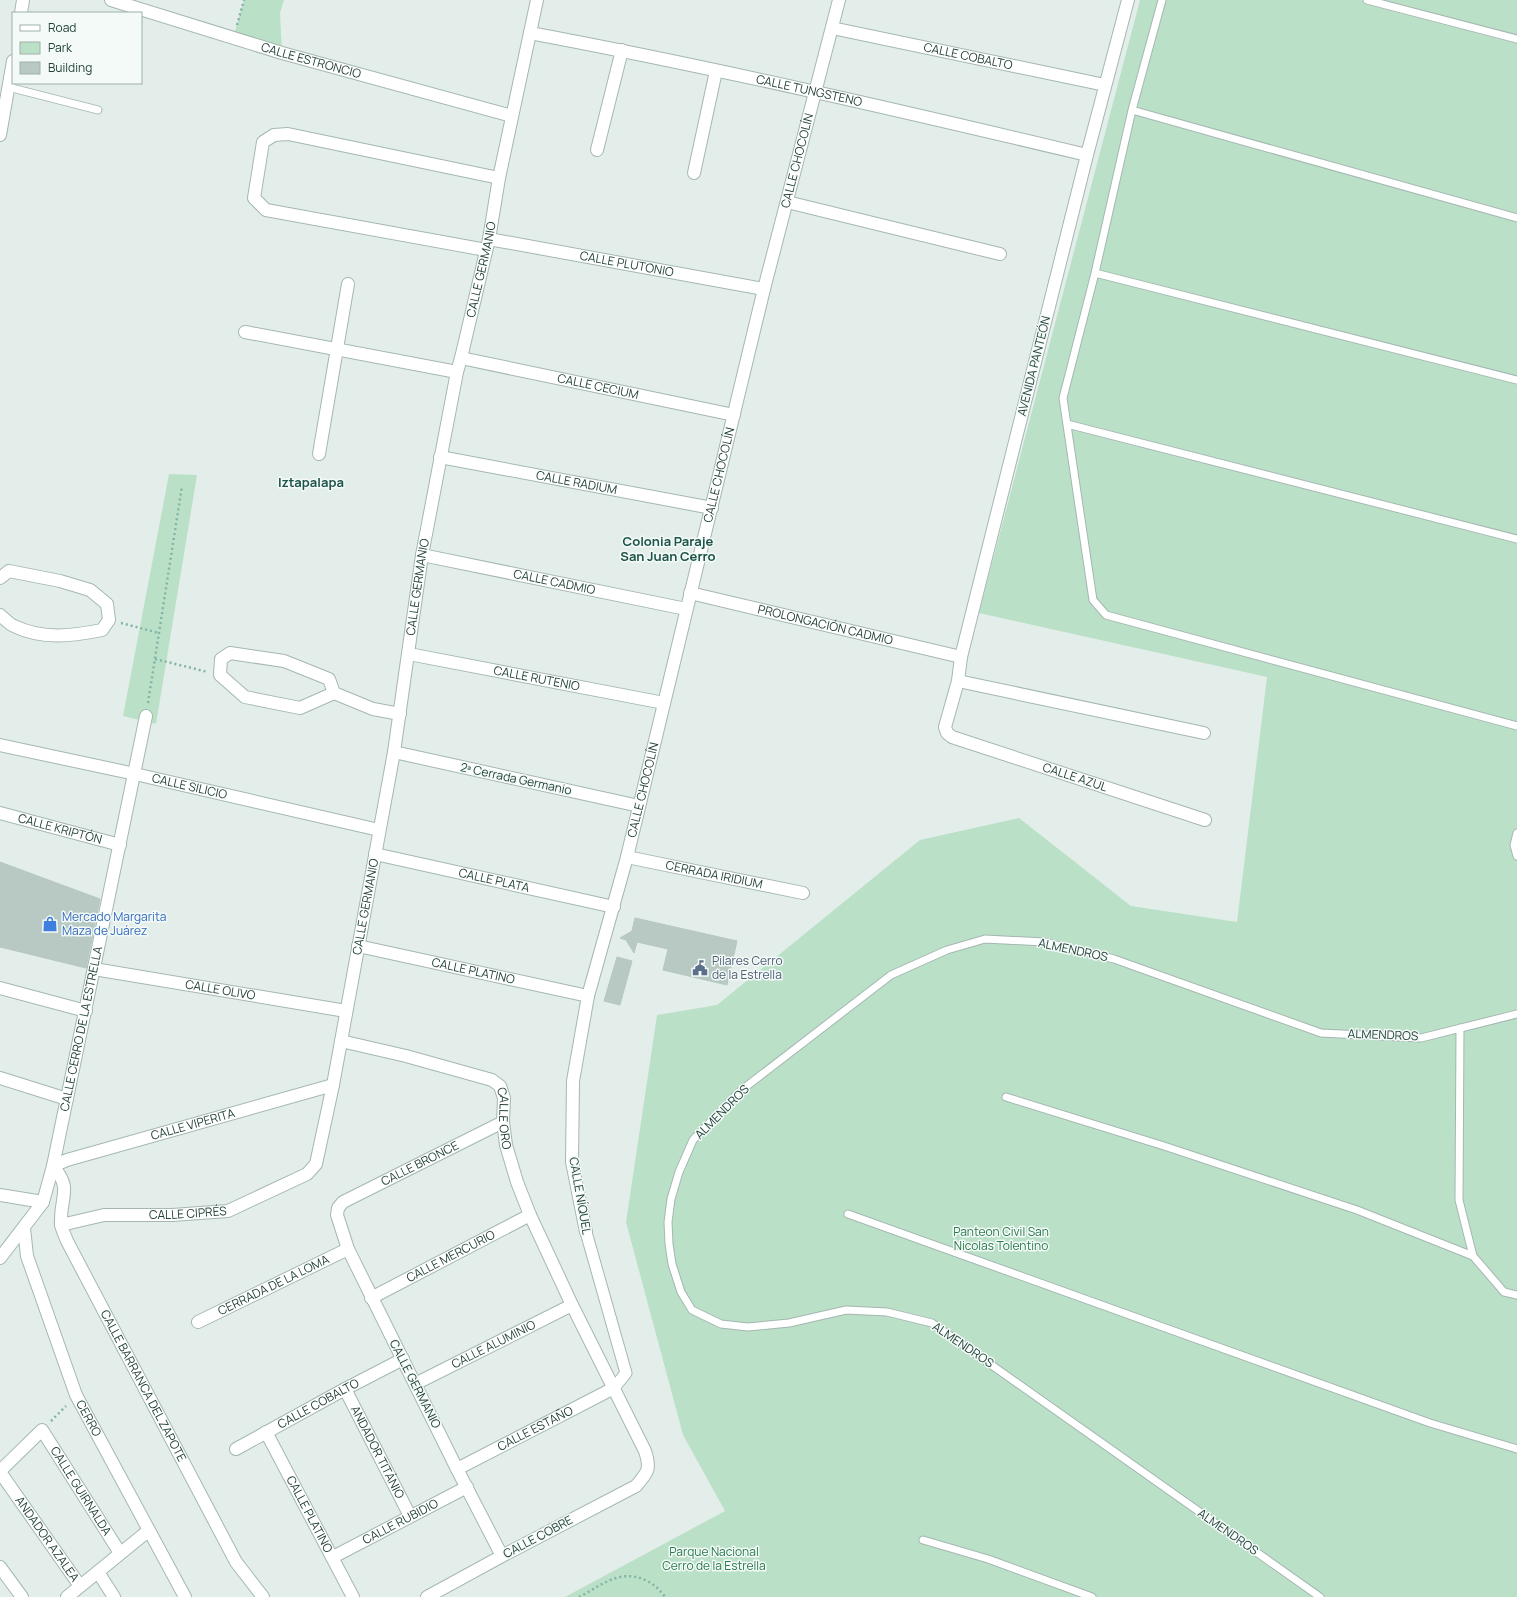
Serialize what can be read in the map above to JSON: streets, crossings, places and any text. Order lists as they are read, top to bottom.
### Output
{
  "streets": {
    "street": [
      "CALLE COBALTO",
      "CALLE ESTRONCIO",
      "CALLE TUNGSTENO",
      "CALLE CHOCOLÍN",
      "CALLE PLUTONIO",
      "CALLE GERMANIO",
      "AVENIDA PANTEÓN",
      "CALLE CECIUM",
      "CALLE RADIUM",
      "CALLE CADMIO",
      "PROLONGACIÓN CADMIO",
      "CALLE RUTENIO",
      "CALLE AZUL",
      "2ª Cerrada Germanio",
      "CALLE SILICIO",
      "CALLE KRIPTÓN",
      "CERRADA IRIDIUM",
      "CALLE PLATA",
      "CALLE PLATINO",
      "CALLE OLIVO",
      "CALLE CERRO DE LA ESTRELLA",
      "CALLE ORO",
      "CALLE VIPERITA",
      "CALLE BRONCE",
      "CALLE NÍQUEL",
      "CALLE CIPRÉS",
      "CALLE MERCURIO",
      "CERRADA DE LA LOMA",
      "CALLE ALUMINIO",
      "CALLE BARRANCA DEL ZAPOTE",
      "CERRO",
      "CALLE ESTAÑO",
      "ANDADOR TITÁNIO",
      "CALLE GUIRNALDA",
      "CALLE RUBIDIO",
      "CALLE COBRE",
      "ANDADOR AZALEA"
    ],
    "lane": ["ALMENDROS"]
  },
  "crossings": [
    ["CALLE COBALTO", "CALLE CHOCOLÍN"],
    ["CALLE COBALTO", "CALLE GERMANIO"],
    ["CALLE COBALTO", "AVENIDA PANTEÓN"],
    ["CALLE COBALTO", "CALLE PLATINO"],
    ["CALLE COBALTO", "ANDADOR TITÁNIO"],
    ["CALLE ESTRONCIO", "CALLE GERMANIO"],
    ["CALLE TUNGSTENO", "CALLE CHOCOLÍN"],
    ["CALLE TUNGSTENO", "CALLE GERMANIO"],
    ["CALLE TUNGSTENO", "AVENIDA PANTEÓN"],
    ["CALLE CHOCOLÍN", "CALLE PLUTONIO"],
    ["CALLE CHOCOLÍN", "CALLE CECIUM"],
    ["CALLE CHOCOLÍN", "CALLE RADIUM"],
    ["CALLE CHOCOLÍN", "CALLE CADMIO"],
    ["CALLE CHOCOLÍN", "PROLONGACIÓN CADMIO"],
    ["CALLE CHOCOLÍN", "CALLE RUTENIO"],
    ["CALLE CHOCOLÍN", "2ª Cerrada Germanio"],
    ["CALLE CHOCOLÍN", "CERRADA IRIDIUM"],
    ["CALLE CHOCOLÍN", "CALLE PLATA"],
    ["CALLE CHOCOLÍN", "CALLE PLATINO"],
    ["CALLE CHOCOLÍN", "CALLE NÍQUEL"],
    ["CALLE PLUTONIO", "CALLE GERMANIO"],
    ["CALLE GERMANIO", "CALLE CECIUM"],
    ["CALLE GERMANIO", "CALLE RADIUM"],
    ["CALLE GERMANIO", "CALLE CADMIO"],
    ["CALLE GERMANIO", "CALLE RUTENIO"],
    ["CALLE GERMANIO", "2ª Cerrada Germanio"],
    ["CALLE GERMANIO", "CALLE SILICIO"],
    ["CALLE GERMANIO", "CALLE PLATA"],
    ["CALLE GERMANIO", "CALLE PLATINO"],
    ["CALLE GERMANIO", "CALLE OLIVO"],
    ["CALLE GERMANIO", "CALLE ORO"],
    ["CALLE GERMANIO", "CALLE VIPERITA"],
    ["CALLE GERMANIO", "CALLE BRONCE"],
    ["CALLE GERMANIO", "CALLE CIPRÉS"],
    ["CALLE GERMANIO", "CALLE MERCURIO"],
    ["CALLE GERMANIO", "CERRADA DE LA LOMA"],
    ["CALLE GERMANIO", "CALLE ALUMINIO"],
    ["CALLE GERMANIO", "CALLE ESTAÑO"],
    ["CALLE GERMANIO", "CALLE RUBIDIO"],
    ["CALLE GERMANIO", "CALLE COBRE"],
    ["AVENIDA PANTEÓN", "PROLONGACIÓN CADMIO"],
    ["AVENIDA PANTEÓN", "CALLE AZUL"],
    ["CALLE SILICIO", "CALLE CERRO DE LA ESTRELLA"],
    ["CALLE KRIPTÓN", "CALLE CERRO DE LA ESTRELLA"],
    ["CALLE PLATINO", "CALLE NÍQUEL"],
    ["CALLE PLATINO", "CALLE RUBIDIO"],
    ["CALLE OLIVO", "CALLE CERRO DE LA ESTRELLA"],
    ["CALLE CERRO DE LA ESTRELLA", "CALLE VIPERITA"],
    ["CALLE CERRO DE LA ESTRELLA", "CALLE BARRANCA DEL ZAPOTE"],
    ["CALLE ORO", "CALLE BRONCE"],
    ["CALLE ORO", "CALLE MERCURIO"],
    ["CALLE ORO", "CALLE ALUMINIO"],
    ["CALLE VIPERITA", "CALLE BARRANCA DEL ZAPOTE"],
    ["CALLE NÍQUEL", "CALLE ESTAÑO"],
    ["CALLE NÍQUEL", "CALLE COBRE"],
    ["CALLE CIPRÉS", "CALLE BARRANCA DEL ZAPOTE"],
    ["CALLE ESTAÑO", "CALLE COBRE"],
    ["ANDADOR TITÁNIO", "CALLE RUBIDIO"],
    ["CALLE GUIRNALDA", "ANDADOR AZALEA"]
  ],
  "districts": ["Iztapalapa", "Colonia Paraje San Juan Cerro"],
  "parks": ["Panteon Civil San Nicolas Tolentino", "Parque Nacional Cerro de la Estrella"],
  "places": {
    "shop": ["Mercado Margarita Maza de Juárez"],
    "public building": ["Pilares Cerro de la Estrella"]
  },
  "legend": ["Road", "Park", "Building"]
}
